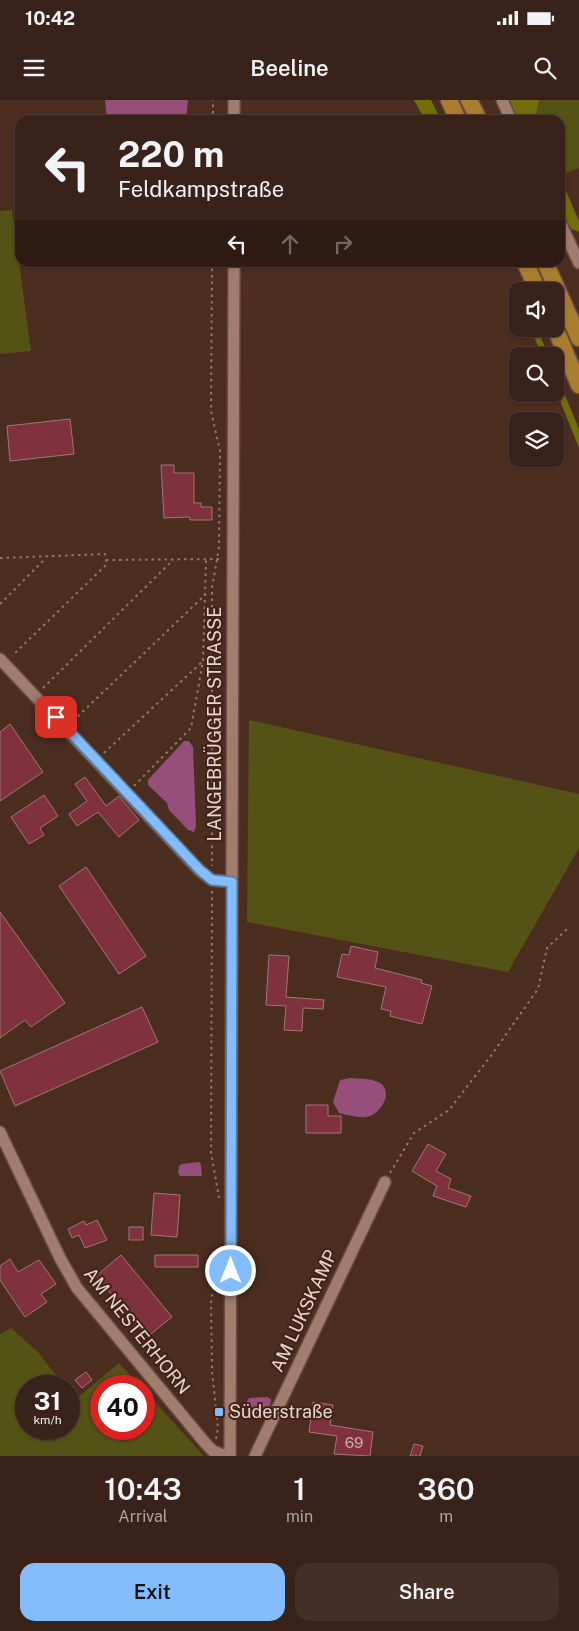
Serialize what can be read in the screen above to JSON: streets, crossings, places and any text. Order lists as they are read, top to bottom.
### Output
{
  "streets": {
    "street": ["LANGEBRÜGGER STRASSE", "AM LUKSKAMP", "AM NESTERHORN"]
  },
  "places": {
    "transit": ["Süderstraße"]
  },
  "house_numbers": ["69"],
  "page": {
    "status": "10:42",
    "header": "Beeline",
    "turn": ["220 m", "Feldkampstraße"],
    "speed": "31 km/h",
    "limit": "40",
    "eta": [
      "10:43",
      "Arrival",
      "1",
      "min",
      "360",
      "m"
    ],
    "buttons": ["Exit", "Share"]
  }
}
